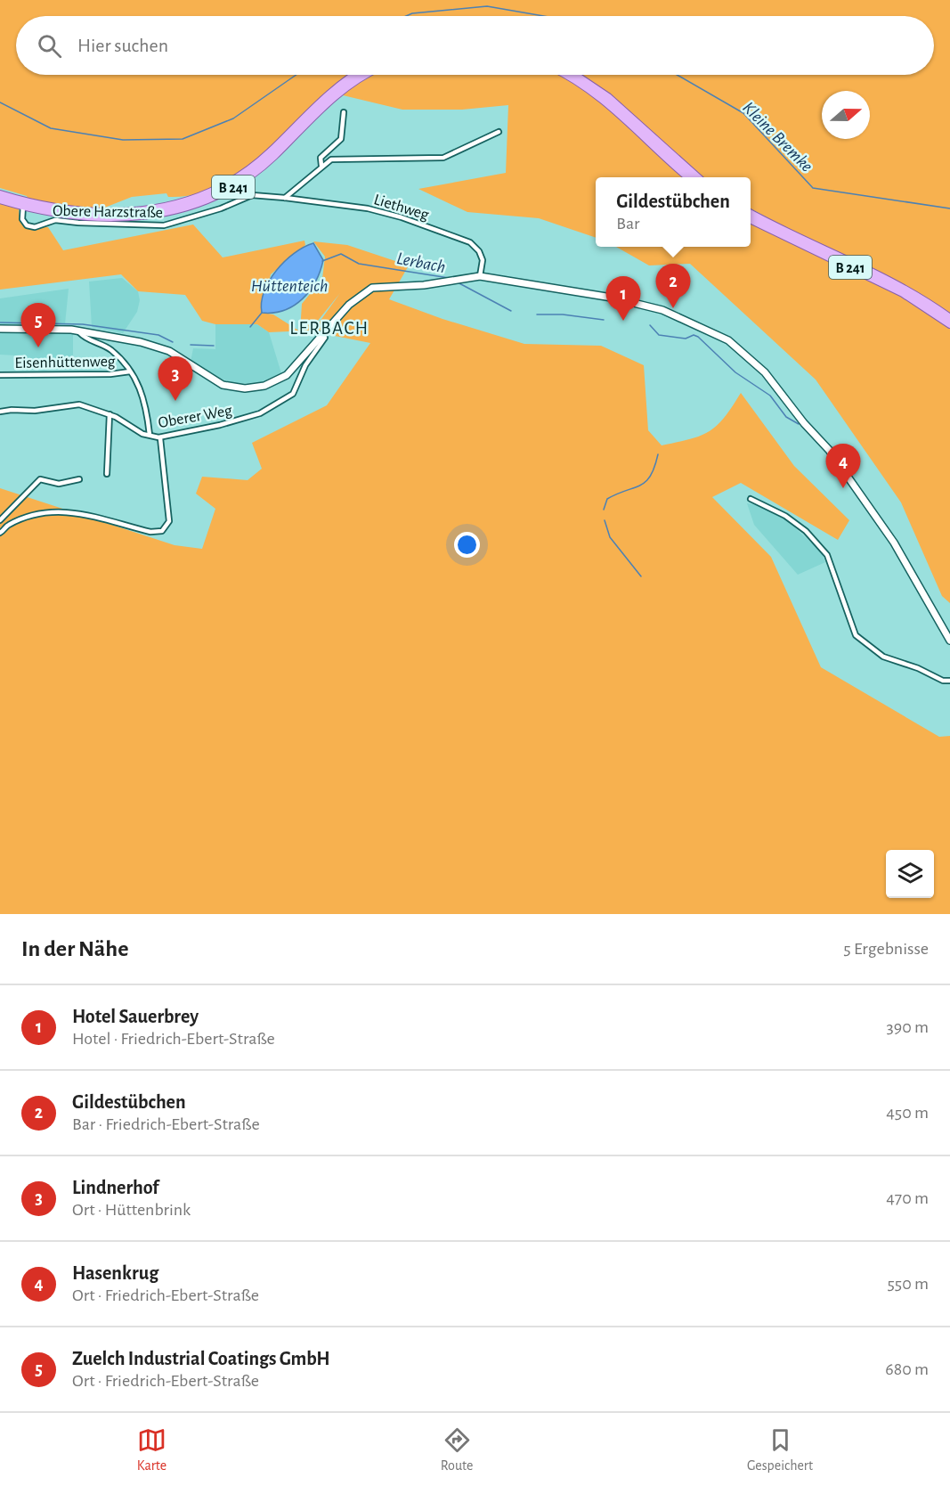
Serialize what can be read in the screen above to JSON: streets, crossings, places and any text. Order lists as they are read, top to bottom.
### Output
{
  "streets": {
    "main road": ["B 241"],
    "street": [
      "Liethweg",
      "Obere Harzstraße",
      "Eisenhüttenweg",
      "Oberer Weg"
    ]
  },
  "crossings": [
    ["B 241", "Obere Harzstraße"],
    ["Liethweg", "Obere Harzstraße"]
  ],
  "districts": ["LERBACH"],
  "water": ["Kleine Bremke", "Lerbach", "Hüttenteich"],
  "north": "right",
  "page": {
    "search": "Hier suchen",
    "popup": ["Gildestübchen", "Bar"],
    "pins": [
      "2",
      "1",
      "5",
      "3",
      "4"
    ],
    "heading": ["In der Nähe", "5 Ergebnisse"],
    "list": [
      {
        "mark": "1",
        "name": "Hotel Sauerbrey",
        "note": "Hotel · Friedrich-Ebert-Straße",
        "value": "390 m"
      },
      {
        "mark": "2",
        "name": "Gildestübchen",
        "note": "Bar · Friedrich-Ebert-Straße",
        "value": "450 m"
      },
      {
        "mark": "3",
        "name": "Lindnerhof",
        "note": "Ort · Hüttenbrink",
        "value": "470 m"
      },
      {
        "mark": "4",
        "name": "Hasenkrug",
        "note": "Ort · Friedrich-Ebert-Straße",
        "value": "550 m"
      },
      {
        "mark": "5",
        "name": "Zuelch Industrial Coatings GmbH",
        "note": "Ort · Friedrich-Ebert-Straße",
        "value": "680 m"
      }
    ],
    "nav": ["Karte", "Route", "Gespeichert"]
  }
}
